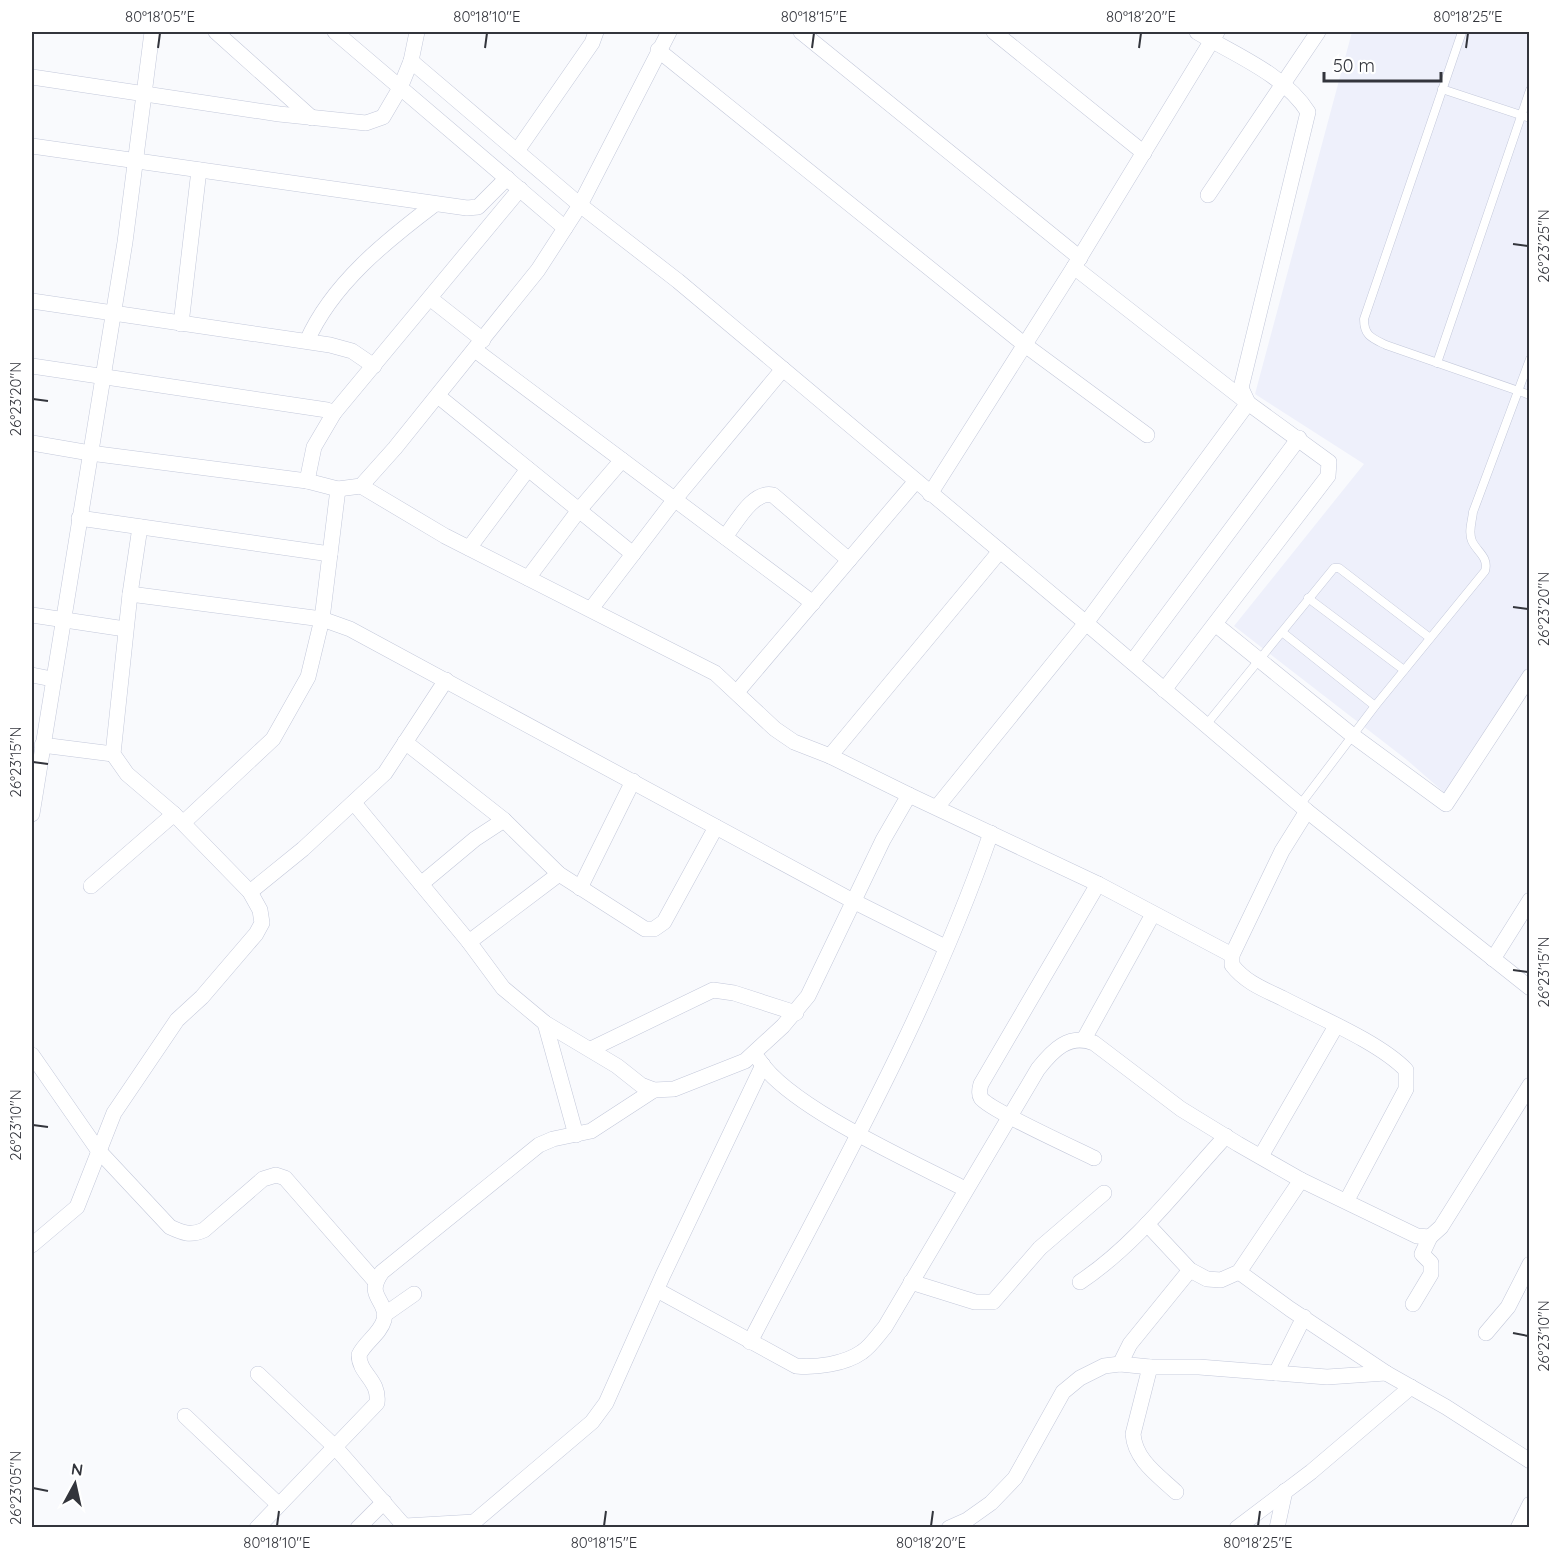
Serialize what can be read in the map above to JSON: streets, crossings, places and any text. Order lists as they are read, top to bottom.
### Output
{
  "scale_bar": "50 m",
  "north": "top",
  "coordinates": [
    "80°18'05\"E",
    "80°18'10\"E",
    "80°18'15\"E",
    "80°18'20\"E",
    "80°18'25\"E",
    "26°23'25\"N",
    "26°23'20\"N",
    "26°23'15\"N",
    "26°23'10\"N",
    "26°23'05\"N"
  ]
}
